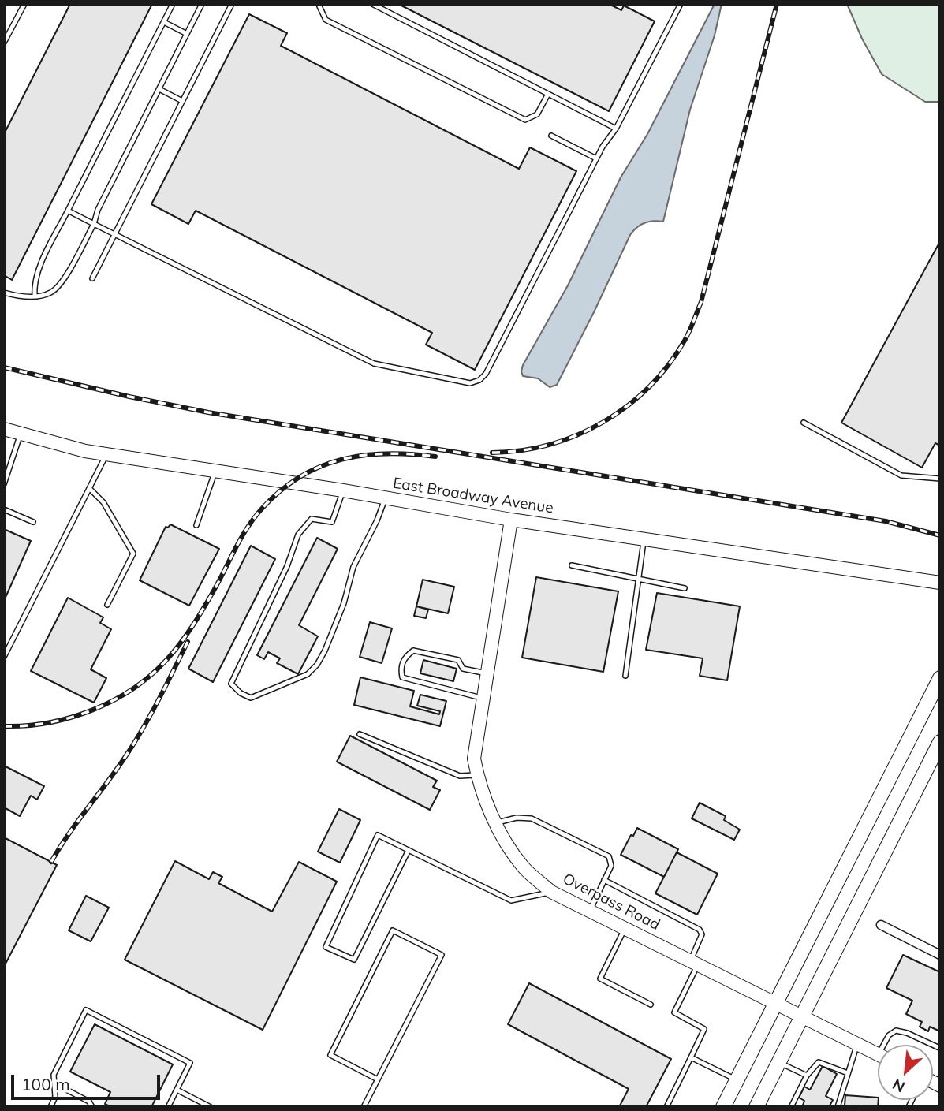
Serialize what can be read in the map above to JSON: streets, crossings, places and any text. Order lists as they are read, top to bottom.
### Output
{
  "streets": {
    "main road": ["East Broadway Avenue", "Overpass Road"]
  },
  "crossings": [
    ["East Broadway Avenue", "Overpass Road"]
  ],
  "scale_bar": "100 m",
  "north": "bottom left"
}
